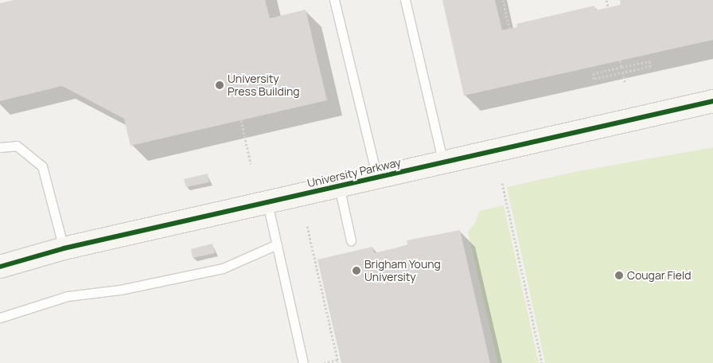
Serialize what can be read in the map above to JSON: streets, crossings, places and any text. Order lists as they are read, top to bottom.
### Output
{
  "streets": {
    "main road": ["University Parkway"]
  },
  "places": ["University Press Building", "Brigham Young University", "Cougar Field"]
}
